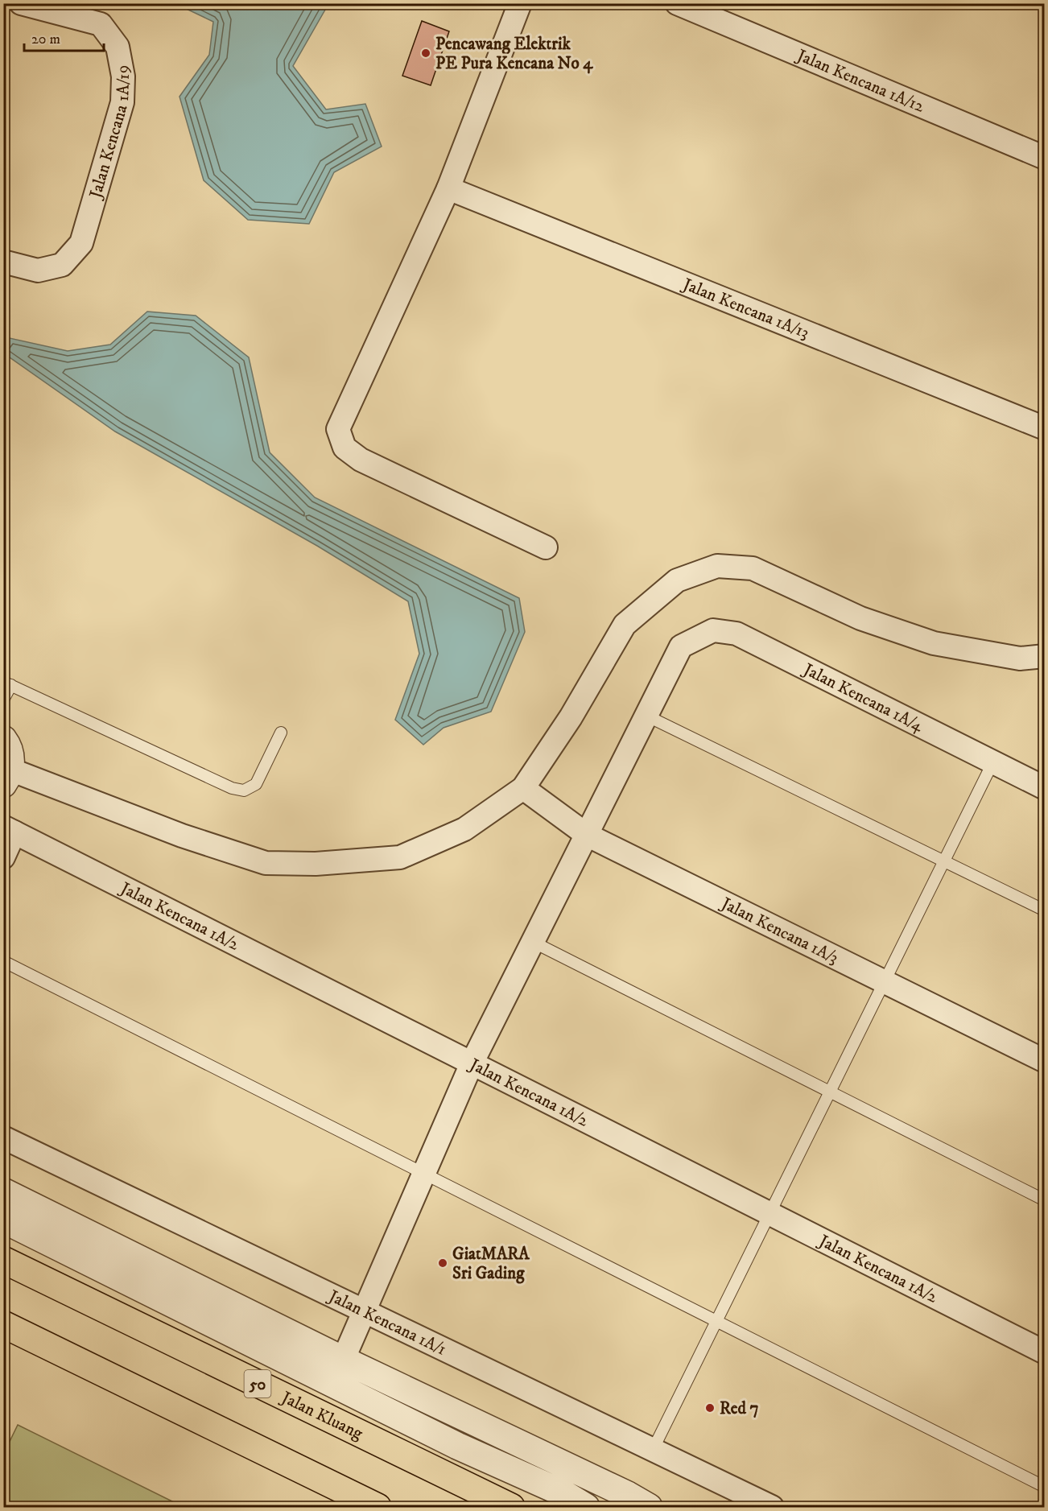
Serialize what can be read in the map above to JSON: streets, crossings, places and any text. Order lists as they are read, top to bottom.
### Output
{
  "streets": {
    "highway": ["50", "Jalan Kluang"],
    "street": [
      "Jalan Kencana 1A/12",
      "Jalan Kencana 1A/19",
      "Jalan Kencana 1A/13",
      "Jalan Kencana 1A/4",
      "Jalan Kencana 1A/2",
      "Jalan Kencana 1A/3",
      "Jalan Kencana 1A/1"
    ]
  },
  "places": ["Pencawang Elektrik PE Pura Kencana No 4", "GiatMARA Sri Gading", "Red 7"],
  "scale_bar": "20 m"
}
